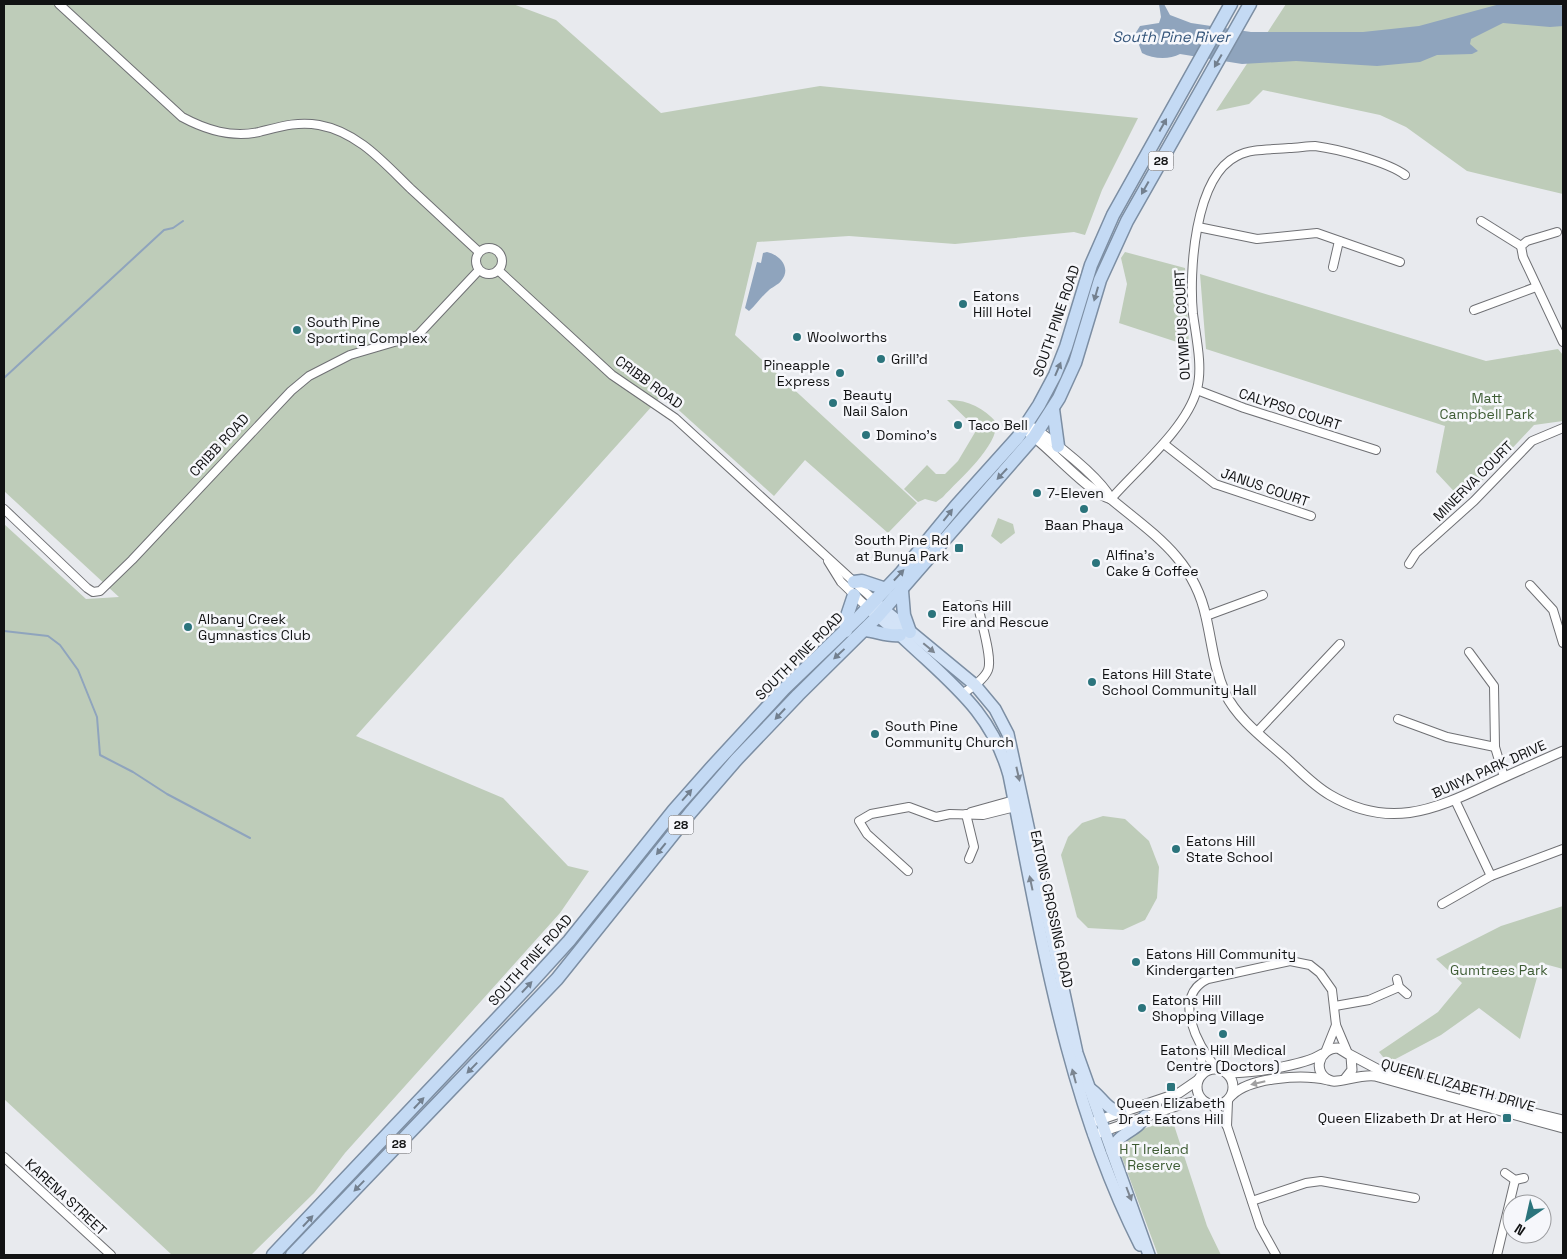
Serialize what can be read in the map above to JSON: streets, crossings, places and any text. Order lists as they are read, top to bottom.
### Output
{
  "streets": {
    "highway": ["28", "SOUTH PINE ROAD"],
    "main road": ["EATONS CROSSING ROAD"],
    "street": [
      "OLYMPUS COURT",
      "CRIBB ROAD",
      "CALYPSO COURT",
      "MINERVA COURT",
      "JANUS COURT",
      "BUNYA PARK DRIVE",
      "QUEEN ELIZABETH DRIVE",
      "KARENA STREET"
    ]
  },
  "crossings": [
    ["SOUTH PINE ROAD", "CRIBB ROAD"],
    ["SOUTH PINE ROAD", "BUNYA PARK DRIVE"],
    ["SOUTH PINE ROAD", "EATONS CROSSING ROAD"],
    ["OLYMPUS COURT", "CALYPSO COURT"],
    ["OLYMPUS COURT", "JANUS COURT"],
    ["OLYMPUS COURT", "BUNYA PARK DRIVE"],
    ["CRIBB ROAD", "EATONS CROSSING ROAD"]
  ],
  "water": ["South Pine River"],
  "parks": ["Matt Campbell Park", "Gumtrees Park", "H T Ireland Reserve"],
  "places": {
    "other": [
      "Eatons Hill Hotel",
      "South Pine Sporting Complex",
      "Woolworths",
      "Grill'd",
      "Pineapple Express",
      "Beauty Nail Salon",
      "Taco Bell",
      "Domino's",
      "7-Eleven",
      "Baan Phaya",
      "Alfina's Cake & Coffee",
      "Eatons Hill Fire and Rescue",
      "Albany Creek Gymnastics Club",
      "Eatons Hill State School Community Hall",
      "South Pine Community Church",
      "Eatons Hill State School",
      "Eatons Hill Community Kindergarten",
      "Eatons Hill Shopping Village",
      "Eatons Hill Medical Centre (Doctors)"
    ],
    "transit": ["South Pine Rd at Bunya Park", "Queen Elizabeth Dr at Eatons Hill", "Queen Elizabeth Dr at Hero"]
  },
  "north": "bottom left"
}
